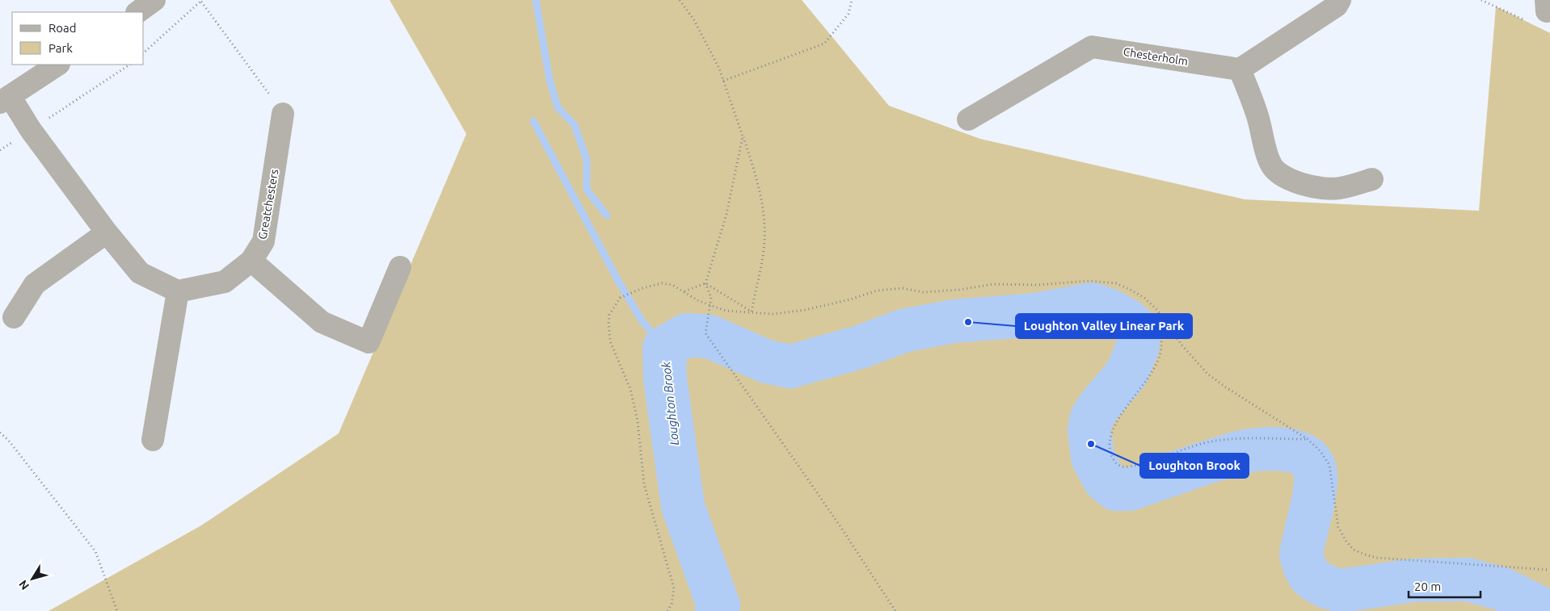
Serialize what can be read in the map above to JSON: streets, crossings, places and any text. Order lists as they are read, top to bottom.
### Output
{
  "streets": {
    "street": ["Chesterholm", "Greatchesters"]
  },
  "water": ["Loughton Brook"],
  "places": ["Loughton Valley Linear Park", "Loughton Brook"],
  "legend": ["Road", "Park"],
  "scale_bar": "20 m",
  "north": "bottom left"
}
